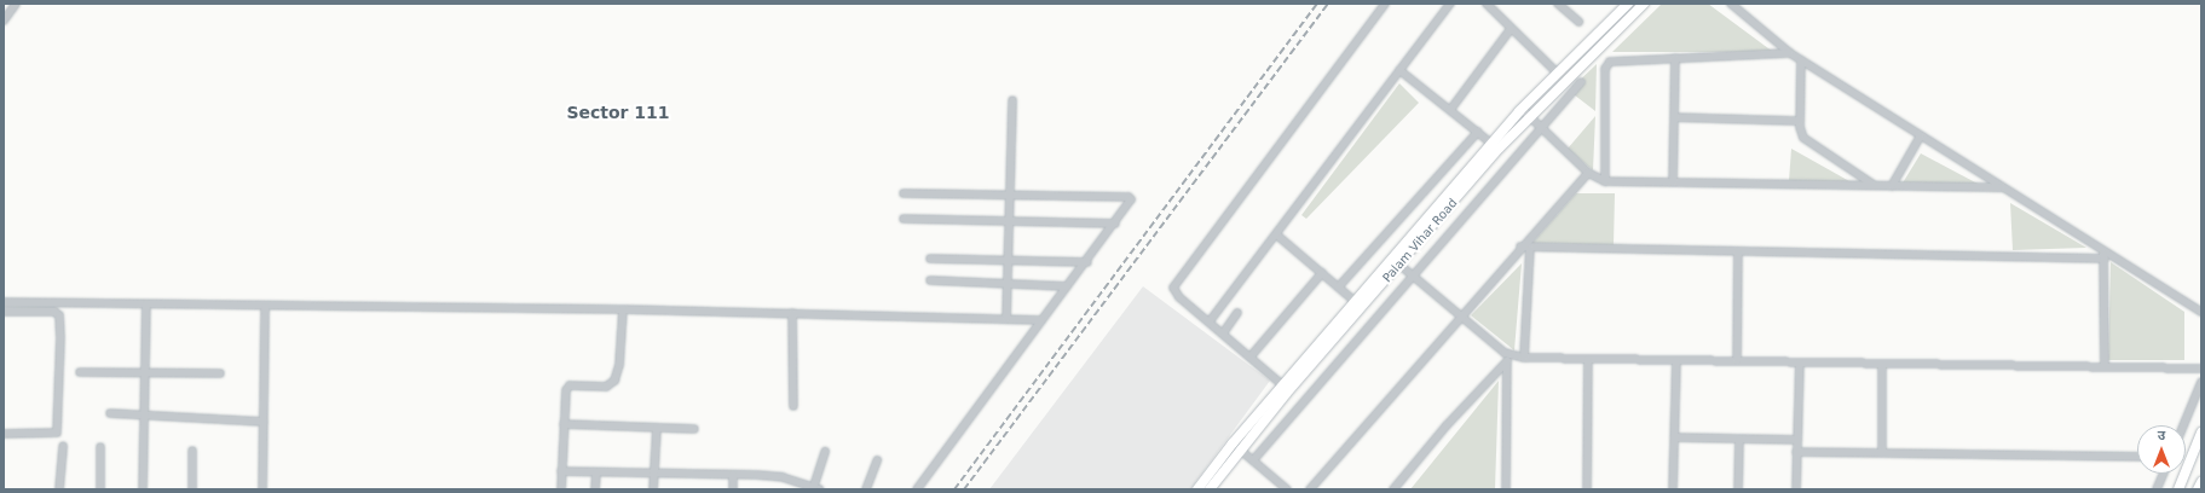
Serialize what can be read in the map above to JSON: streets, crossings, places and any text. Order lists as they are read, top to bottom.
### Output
{
  "streets": {
    "street": ["Palam Vihar Road"]
  },
  "districts": ["Sector 111"],
  "north": "top"
}
